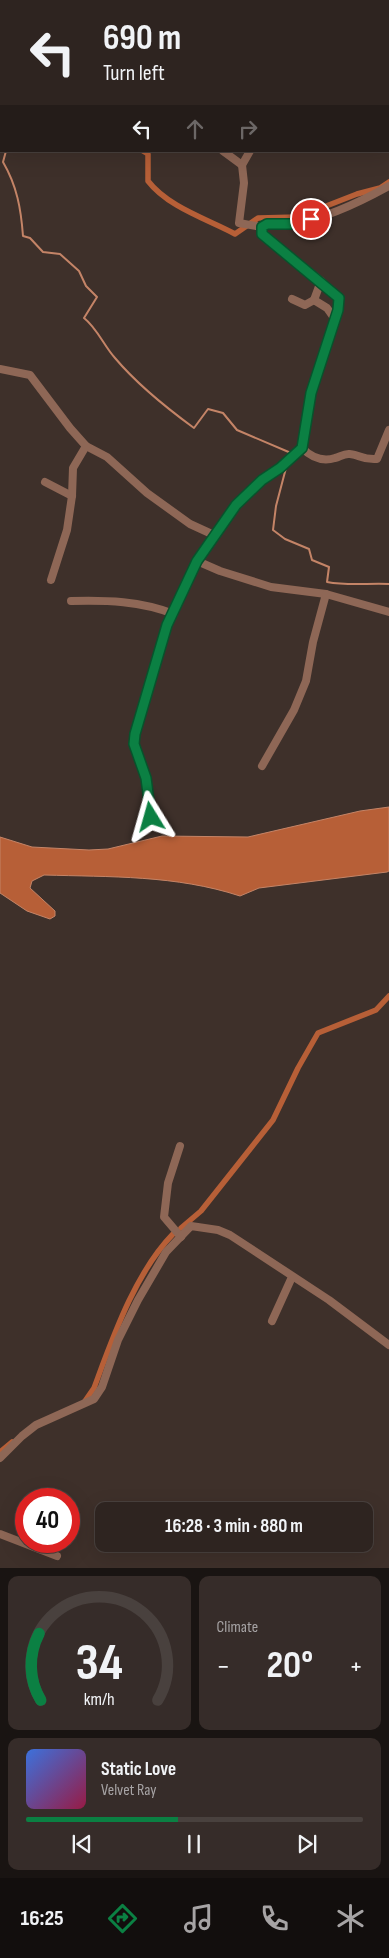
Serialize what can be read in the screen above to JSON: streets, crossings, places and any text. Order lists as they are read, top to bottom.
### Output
{
  "page": {
    "turn": ["690 m", "Turn left"],
    "limit": "40",
    "trip": "16:28 · 3 min · 880 m",
    "tile": "Climate",
    "heat": ["−", "20°", "+"],
    "song": ["Static Love", "Velvet Ray"],
    "tabs": "16:25",
    "gauge": ["34", "km/h"]
  }
}
